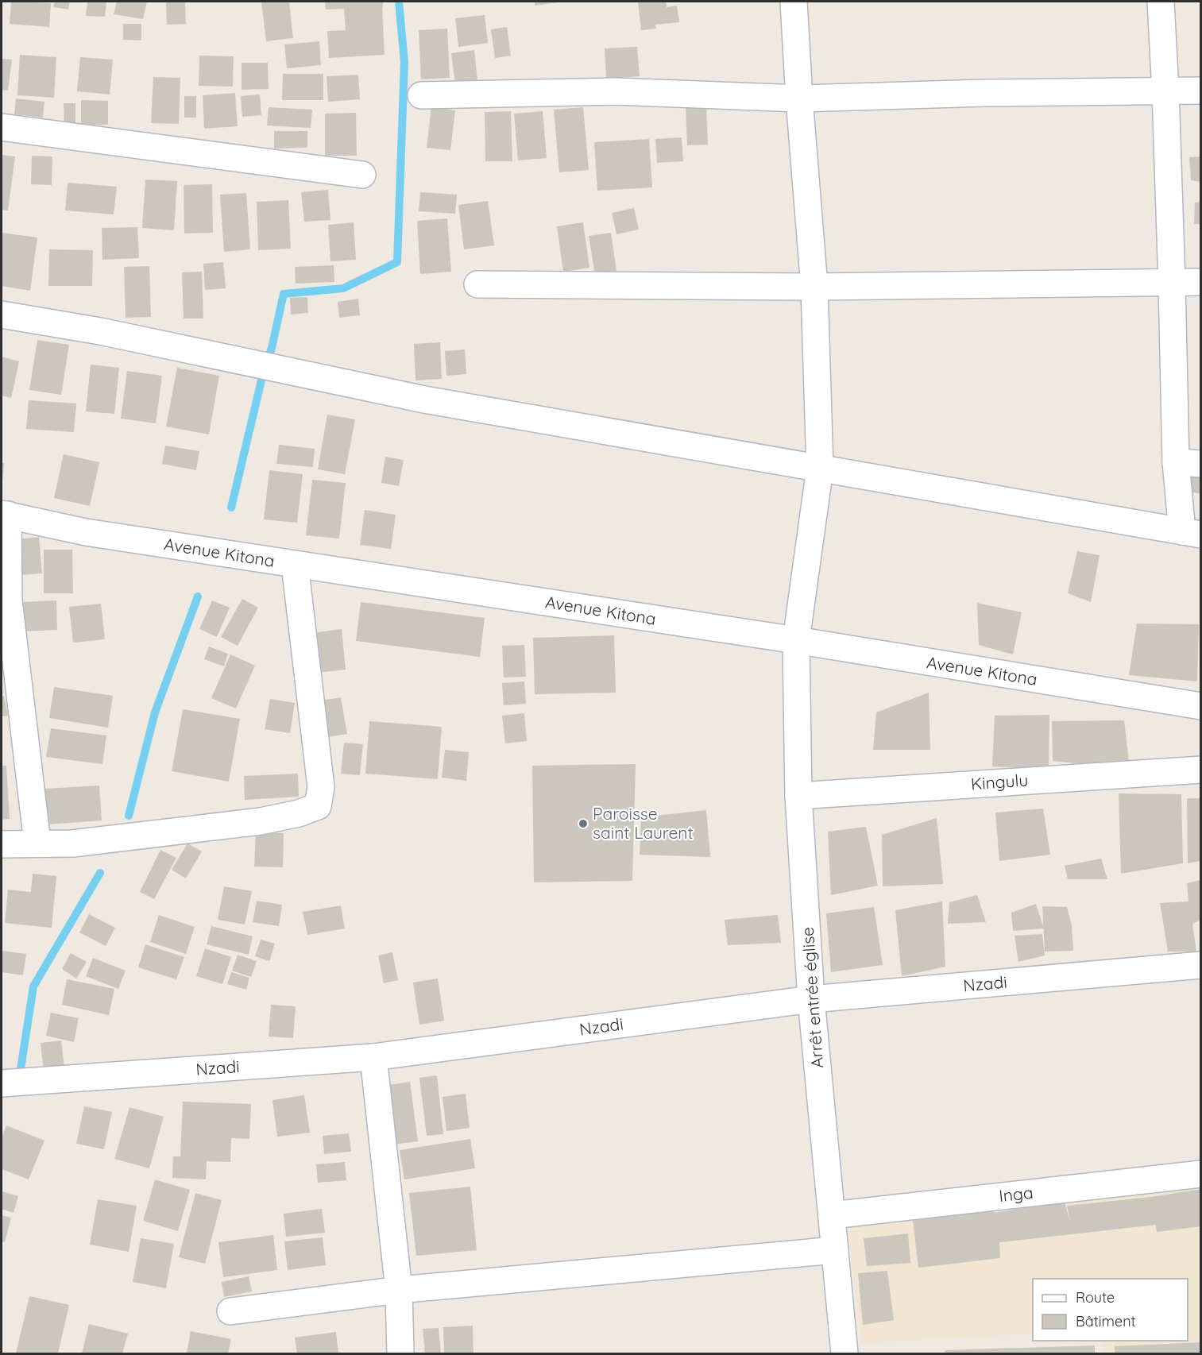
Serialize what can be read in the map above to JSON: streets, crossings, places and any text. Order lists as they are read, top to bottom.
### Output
{
  "streets": {
    "street": [
      "Avenue Kitona",
      "Kingulu",
      "Nzadi",
      "Arrêt entrée église",
      "Inga"
    ]
  },
  "crossings": [
    ["Avenue Kitona", "Arrêt entrée église"],
    ["Kingulu", "Arrêt entrée église"],
    ["Nzadi", "Arrêt entrée église"],
    ["Arrêt entrée église", "Inga"]
  ],
  "places": ["Paroisse saint Laurent"],
  "legend": ["Route", "Bâtiment"]
}
